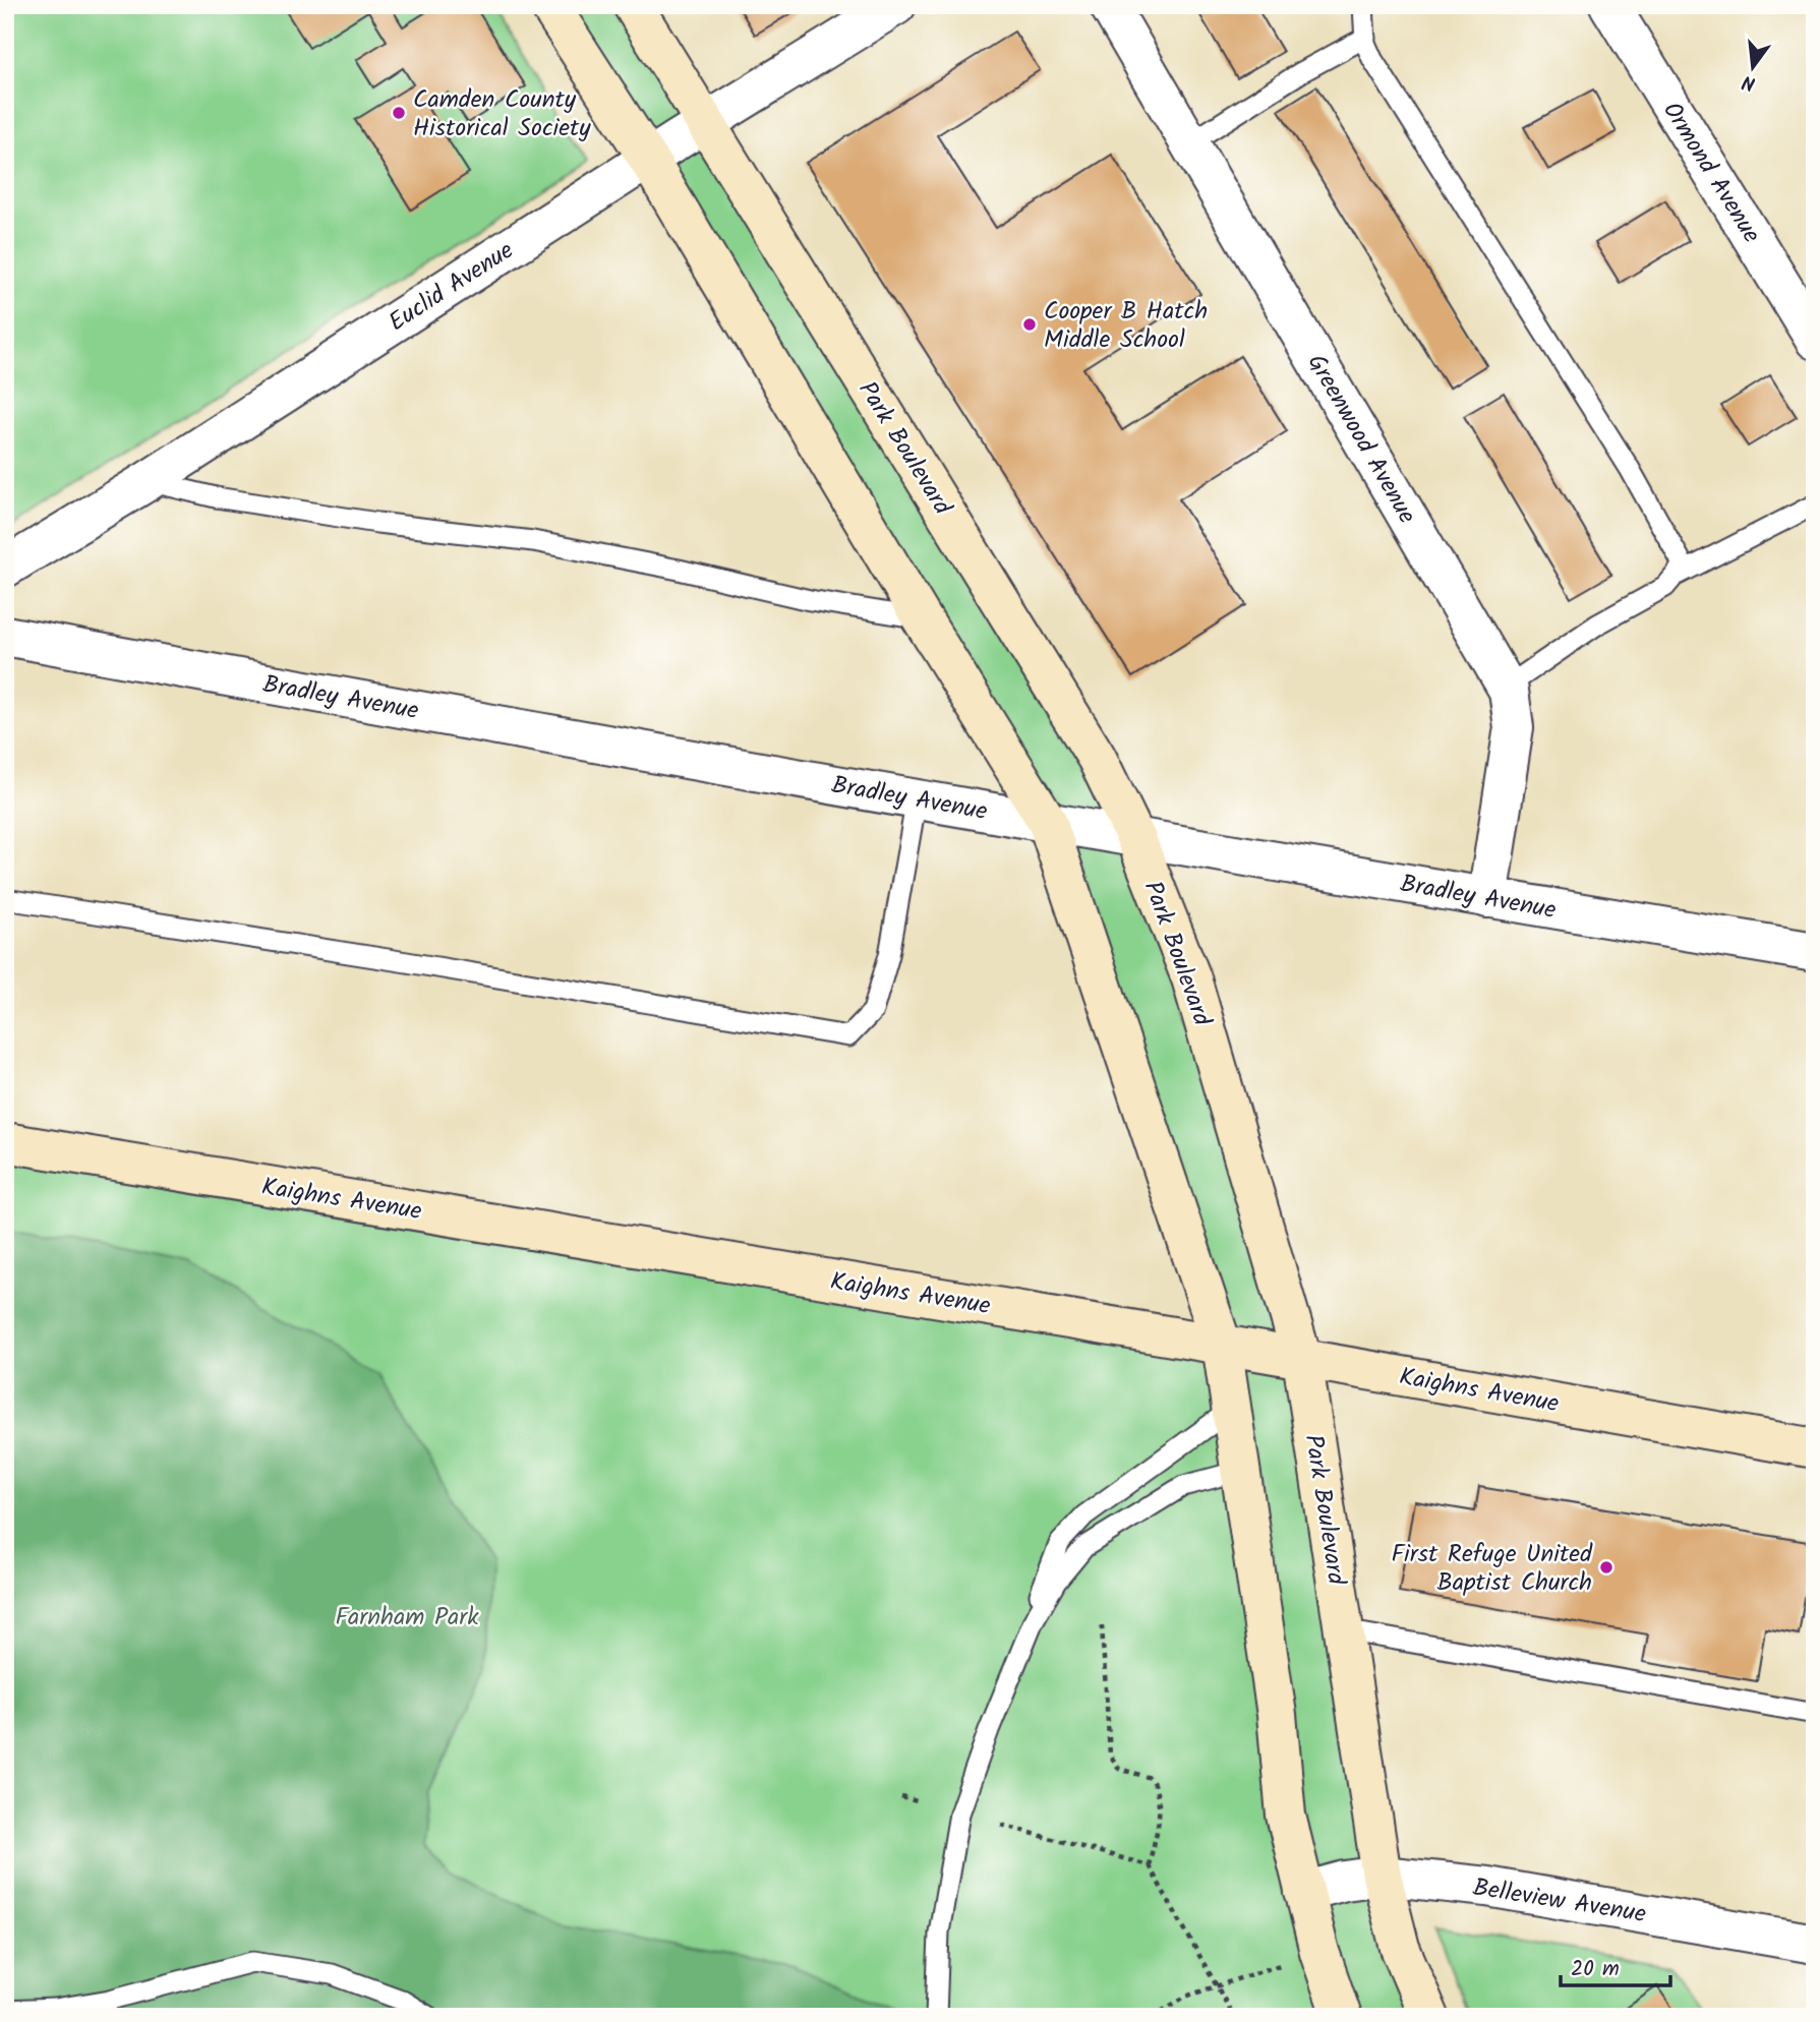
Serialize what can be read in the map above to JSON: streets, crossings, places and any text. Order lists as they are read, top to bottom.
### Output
{
  "streets": {
    "street": [
      "Ormond Avenue",
      "Euclid Avenue",
      "Greenwood Avenue",
      "Park Boulevard",
      "Bradley Avenue",
      "Kaighns Avenue",
      "Belleview Avenue"
    ]
  },
  "crossings": [
    ["Euclid Avenue", "Park Boulevard"],
    ["Greenwood Avenue", "Bradley Avenue"],
    ["Park Boulevard", "Bradley Avenue"],
    ["Park Boulevard", "Kaighns Avenue"],
    ["Park Boulevard", "Belleview Avenue"]
  ],
  "parks": ["Farnham Park"],
  "places": ["Camden County Historical Society", "Cooper B Hatch Middle School", "First Refuge United Baptist Church"],
  "scale_bar": "20 m",
  "north": "bottom"
}
